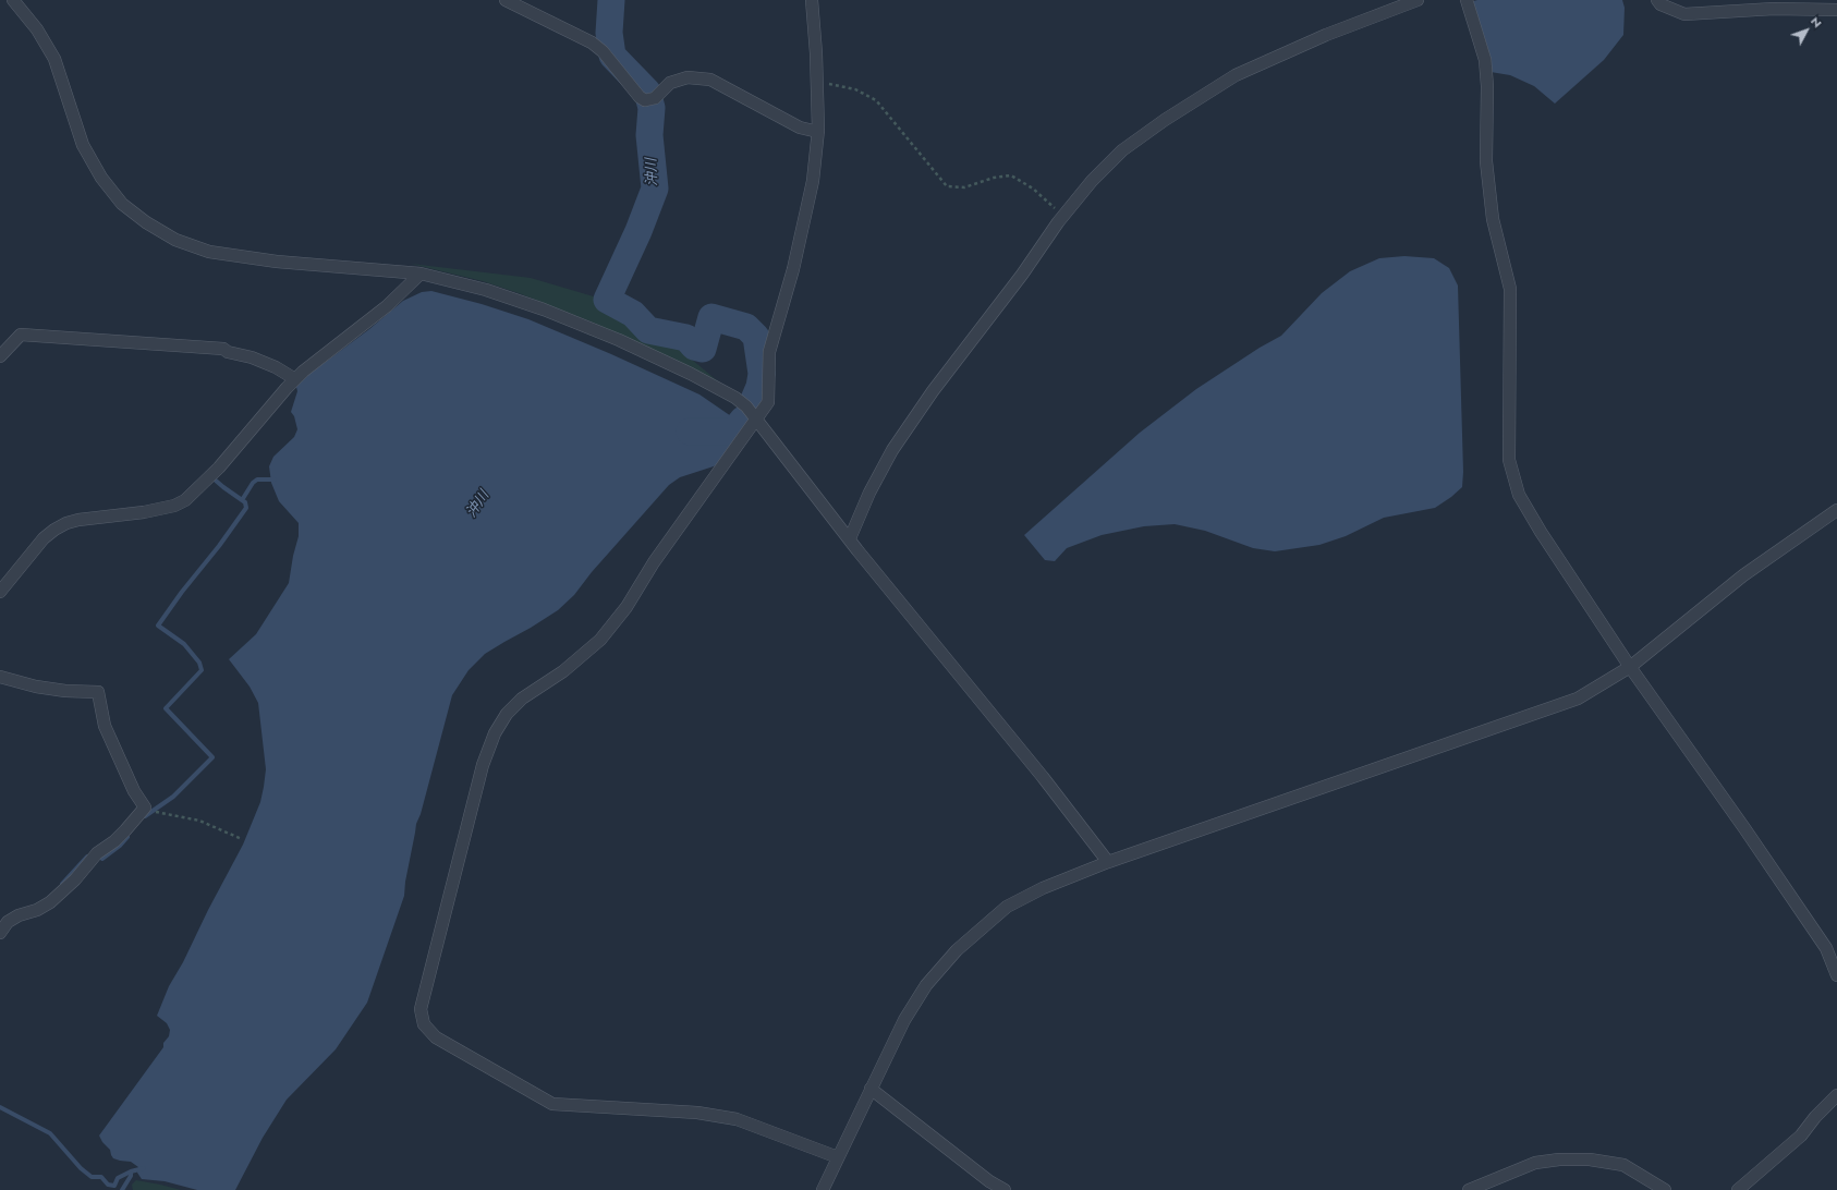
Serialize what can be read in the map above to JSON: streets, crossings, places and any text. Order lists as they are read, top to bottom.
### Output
{
  "water": ["沖川"],
  "north": "top right"
}
